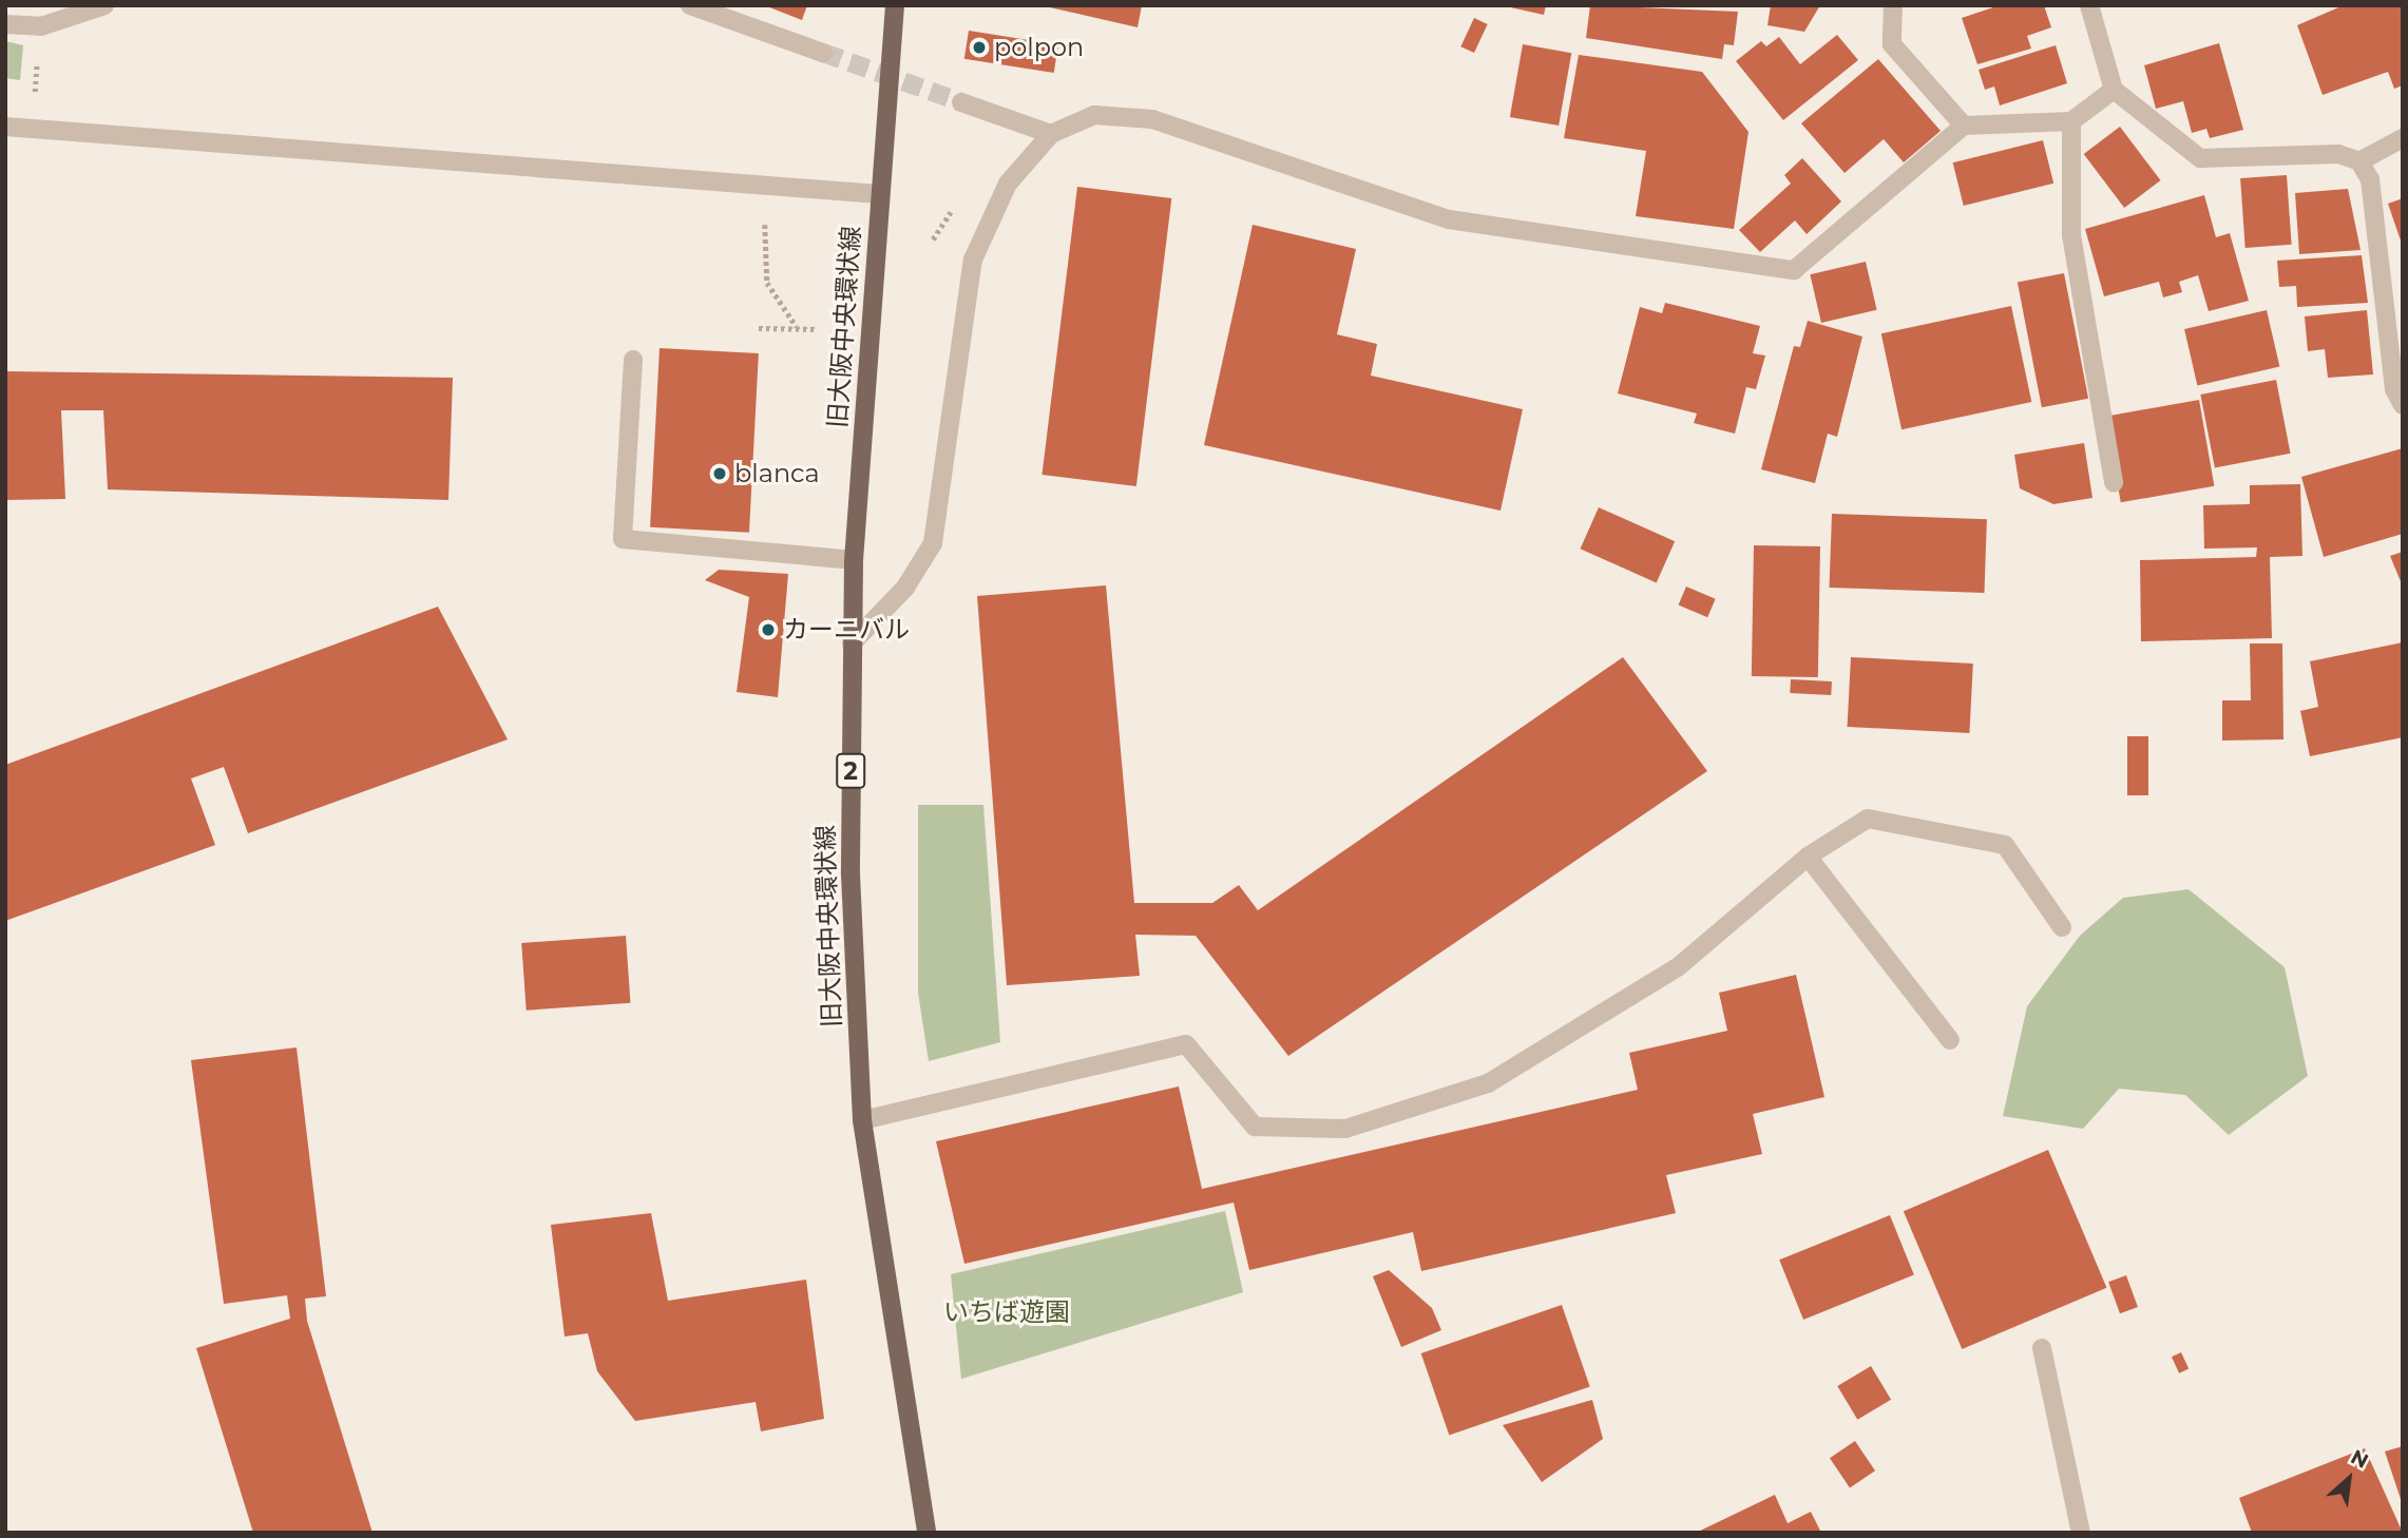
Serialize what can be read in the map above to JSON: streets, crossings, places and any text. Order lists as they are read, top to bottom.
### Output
{
  "streets": {
    "main road": ["旧大阪中央環状線", "2"]
  },
  "parks": ["いちば遊園"],
  "places": ["polpon", "blanca", "カーニバル"],
  "north": "top right"
}
